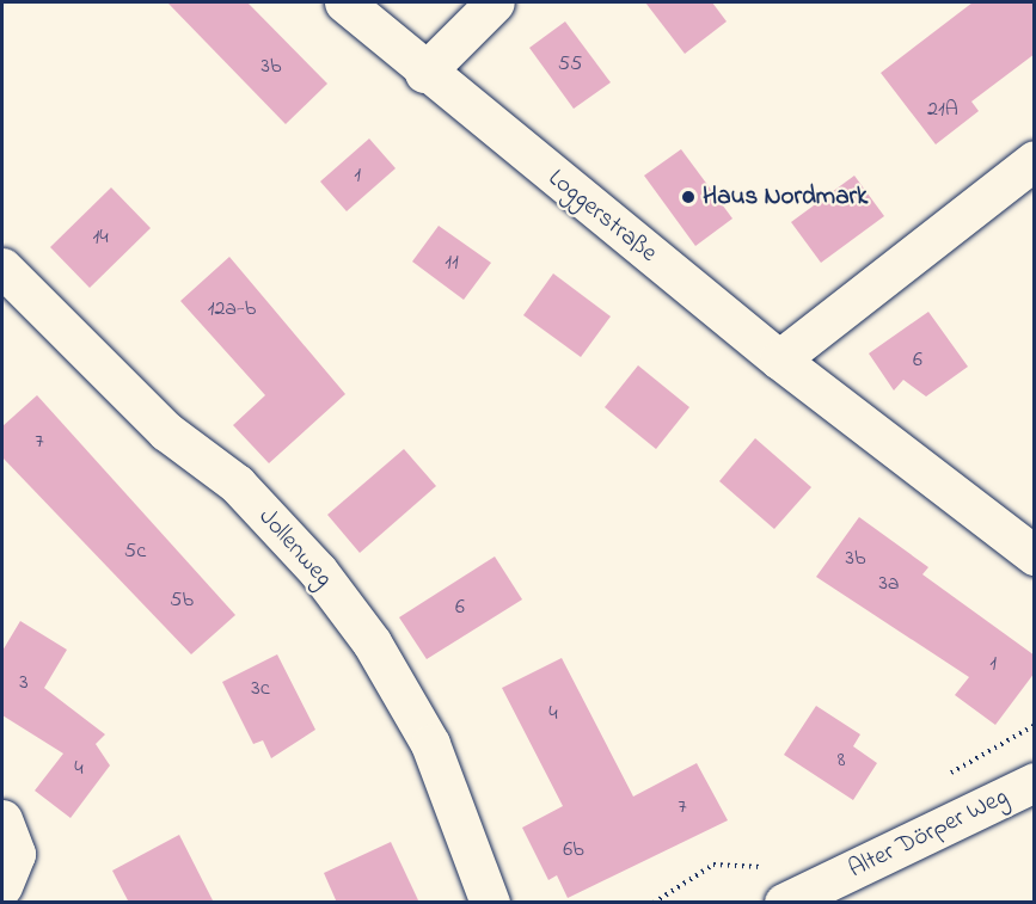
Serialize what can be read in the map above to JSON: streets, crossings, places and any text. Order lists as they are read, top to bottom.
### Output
{
  "streets": {
    "street": ["Loggerstraße", "Jollenweg", "Alter Dörper Weg"]
  },
  "places": ["Haus Nordmark"],
  "house_numbers": [
    "55",
    "3b",
    "21A",
    "1",
    "14",
    "11",
    "12a-b",
    "6",
    "7",
    "5c",
    "3b",
    "3a",
    "5b",
    "6",
    "1",
    "3",
    "3c",
    "4",
    "8",
    "4",
    "7",
    "6b"
  ]
}
